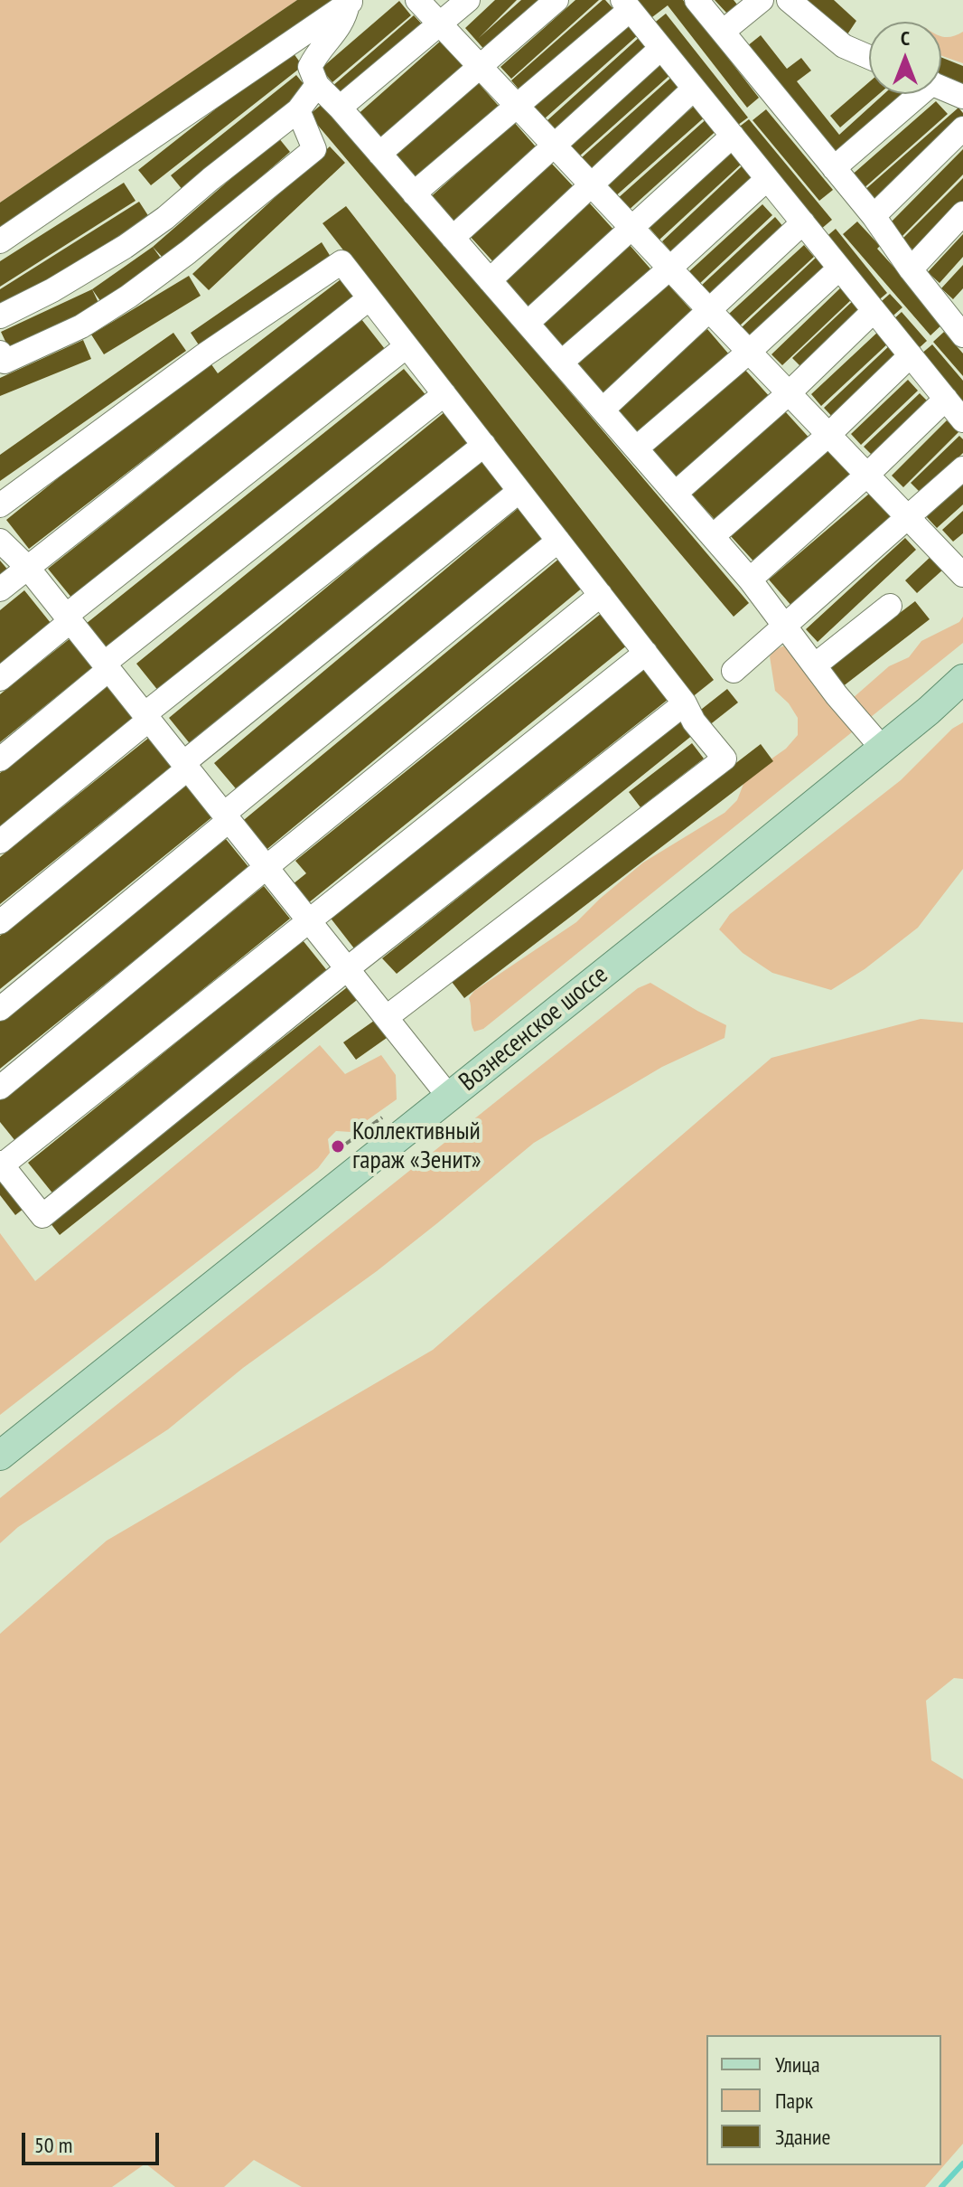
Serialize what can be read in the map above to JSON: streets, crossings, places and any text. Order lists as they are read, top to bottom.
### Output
{
  "streets": {
    "main road": ["Вознесенское шоссе"]
  },
  "places": ["Коллективный гараж «Зенит»"],
  "legend": ["Улица", "Парк", "Здание"],
  "scale_bar": "50 m",
  "north": "top"
}
